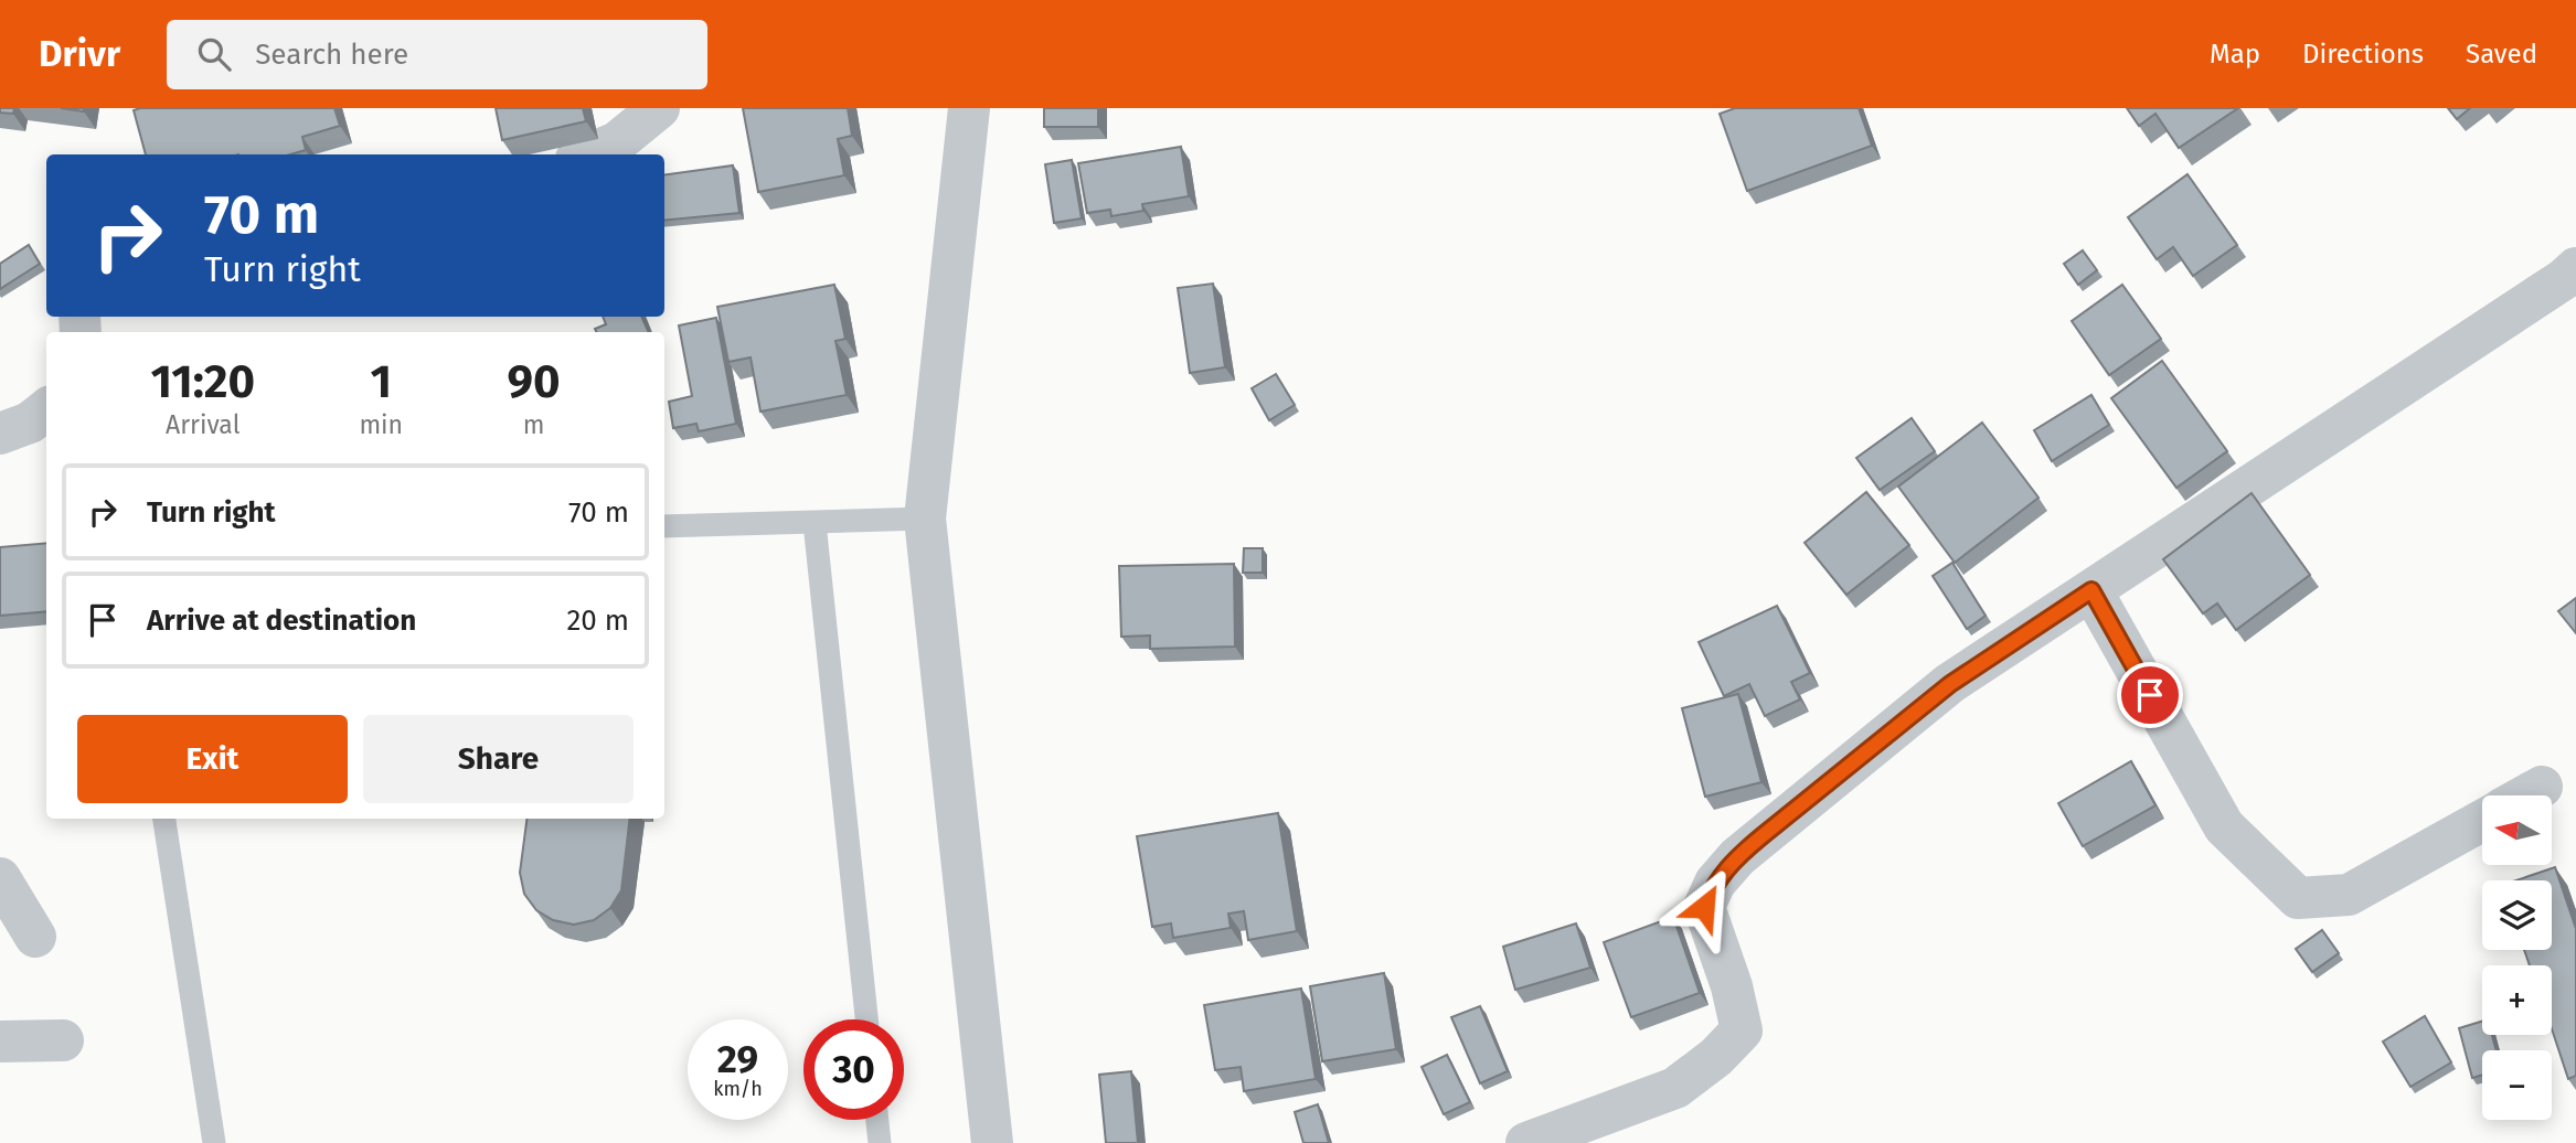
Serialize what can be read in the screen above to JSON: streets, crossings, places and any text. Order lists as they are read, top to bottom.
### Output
{
  "north": "left",
  "page": {
    "header": "Drivr",
    "search": "Search here",
    "nav": ["Map", "Directions", "Saved"],
    "turn": ["70 m", "Turn right"],
    "eta": [
      "11:20",
      "Arrival",
      "1",
      "min",
      "90",
      "m"
    ],
    "list": [
      {
        "name": "Turn right",
        "value": "70 m"
      },
      {
        "name": "Arrive at destination",
        "value": "20 m"
      }
    ],
    "buttons": ["Exit", "Share"],
    "map_buttons": ["+", "−"],
    "speed": "29 km/h",
    "limit": "30"
  }
}
